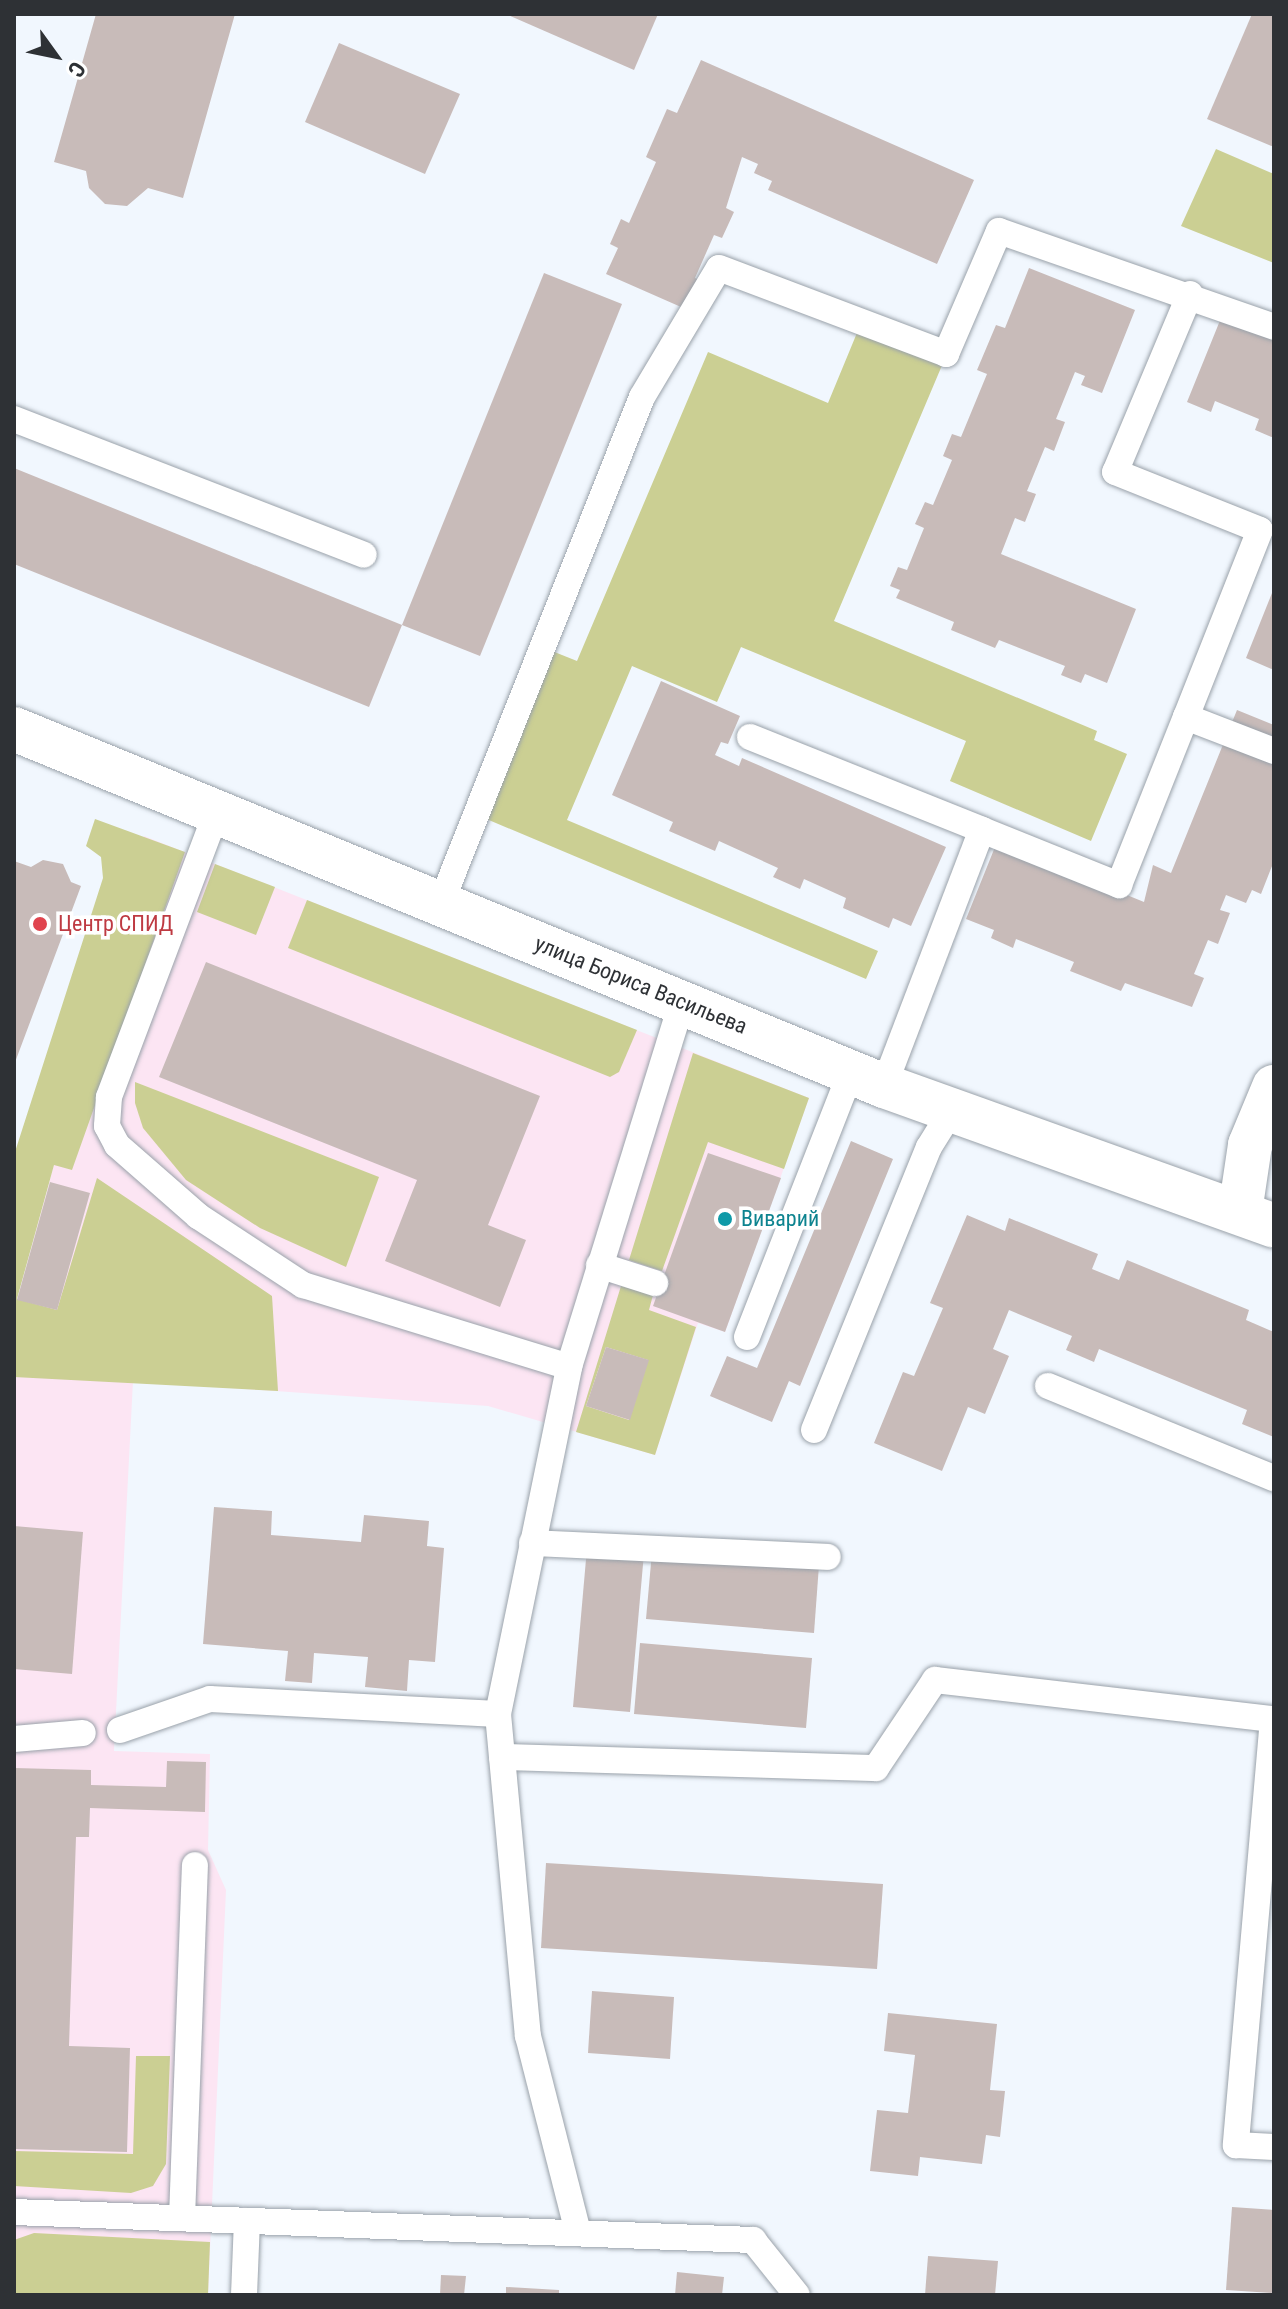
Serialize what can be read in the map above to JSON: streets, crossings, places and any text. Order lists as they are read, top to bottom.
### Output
{
  "streets": {
    "street": ["улица Бориса Васильева"]
  },
  "places": ["Центр СПИД", "Виварий"],
  "north": "bottom right"
}
